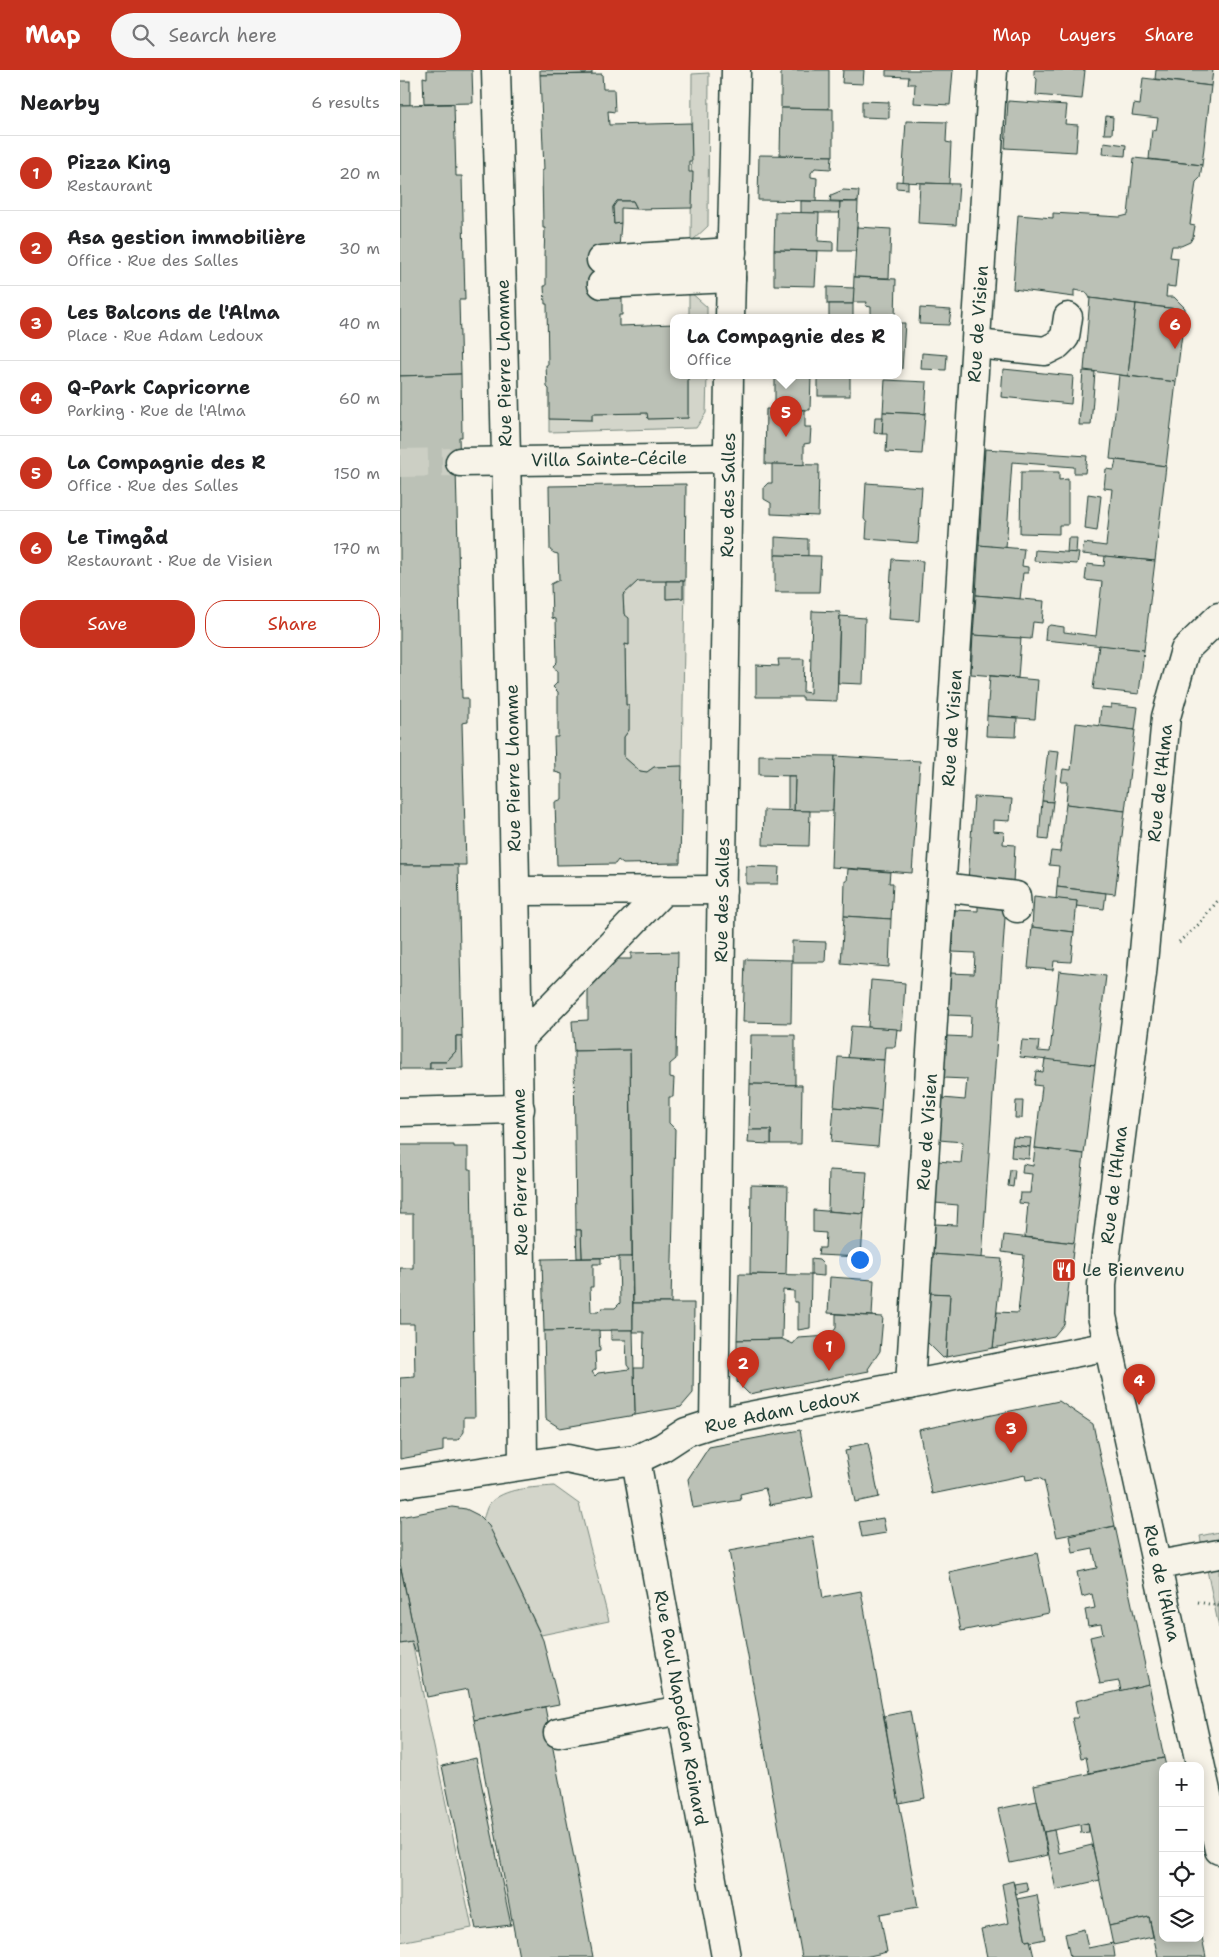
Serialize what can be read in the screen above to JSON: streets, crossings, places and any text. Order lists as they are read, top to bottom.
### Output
{
  "streets": {
    "street": [
      "Rue de Visien",
      "Rue Pierre Lhomme",
      "Villa Sainte-Cécile",
      "Rue des Salles",
      "Rue de l'Alma",
      "Rue Adam Ledoux",
      "Rue Paul Napoléon Roinard"
    ]
  },
  "crossings": [
    ["Rue de Visien", "Rue Adam Ledoux"],
    ["Rue Pierre Lhomme", "Villa Sainte-Cécile"],
    ["Rue Pierre Lhomme", "Rue Adam Ledoux"],
    ["Villa Sainte-Cécile", "Rue des Salles"],
    ["Rue des Salles", "Rue Adam Ledoux"],
    ["Rue de l'Alma", "Rue Adam Ledoux"],
    ["Rue Adam Ledoux", "Rue Paul Napoléon Roinard"]
  ],
  "places": {
    "restaurant": ["Le Bienvenu"]
  },
  "page": {
    "header": "Map",
    "search": "Search here",
    "nav": ["Map", "Layers", "Share"],
    "heading": ["Nearby", "6 results"],
    "list": [
      {
        "mark": "1",
        "name": "Pizza King",
        "note": "Restaurant",
        "value": "20 m"
      },
      {
        "mark": "2",
        "name": "Asa gestion immobilière",
        "note": "Office · Rue des Salles",
        "value": "30 m"
      },
      {
        "mark": "3",
        "name": "Les Balcons de l'Alma",
        "note": "Place · Rue Adam Ledoux",
        "value": "40 m"
      },
      {
        "mark": "4",
        "name": "Q-Park Capricorne",
        "note": "Parking · Rue de l'Alma",
        "value": "60 m"
      },
      {
        "mark": "5",
        "name": "La Compagnie des R",
        "note": "Office · Rue des Salles",
        "value": "150 m"
      },
      {
        "mark": "6",
        "name": "Le Timgåd",
        "note": "Restaurant · Rue de Visien",
        "value": "170 m"
      }
    ],
    "pins": [
      "6",
      "5",
      "1",
      "2",
      "4",
      "3"
    ],
    "popup": ["La Compagnie des R", "Office"],
    "buttons": ["Save", "Share"],
    "map_buttons": ["+", "−"]
  }
}
